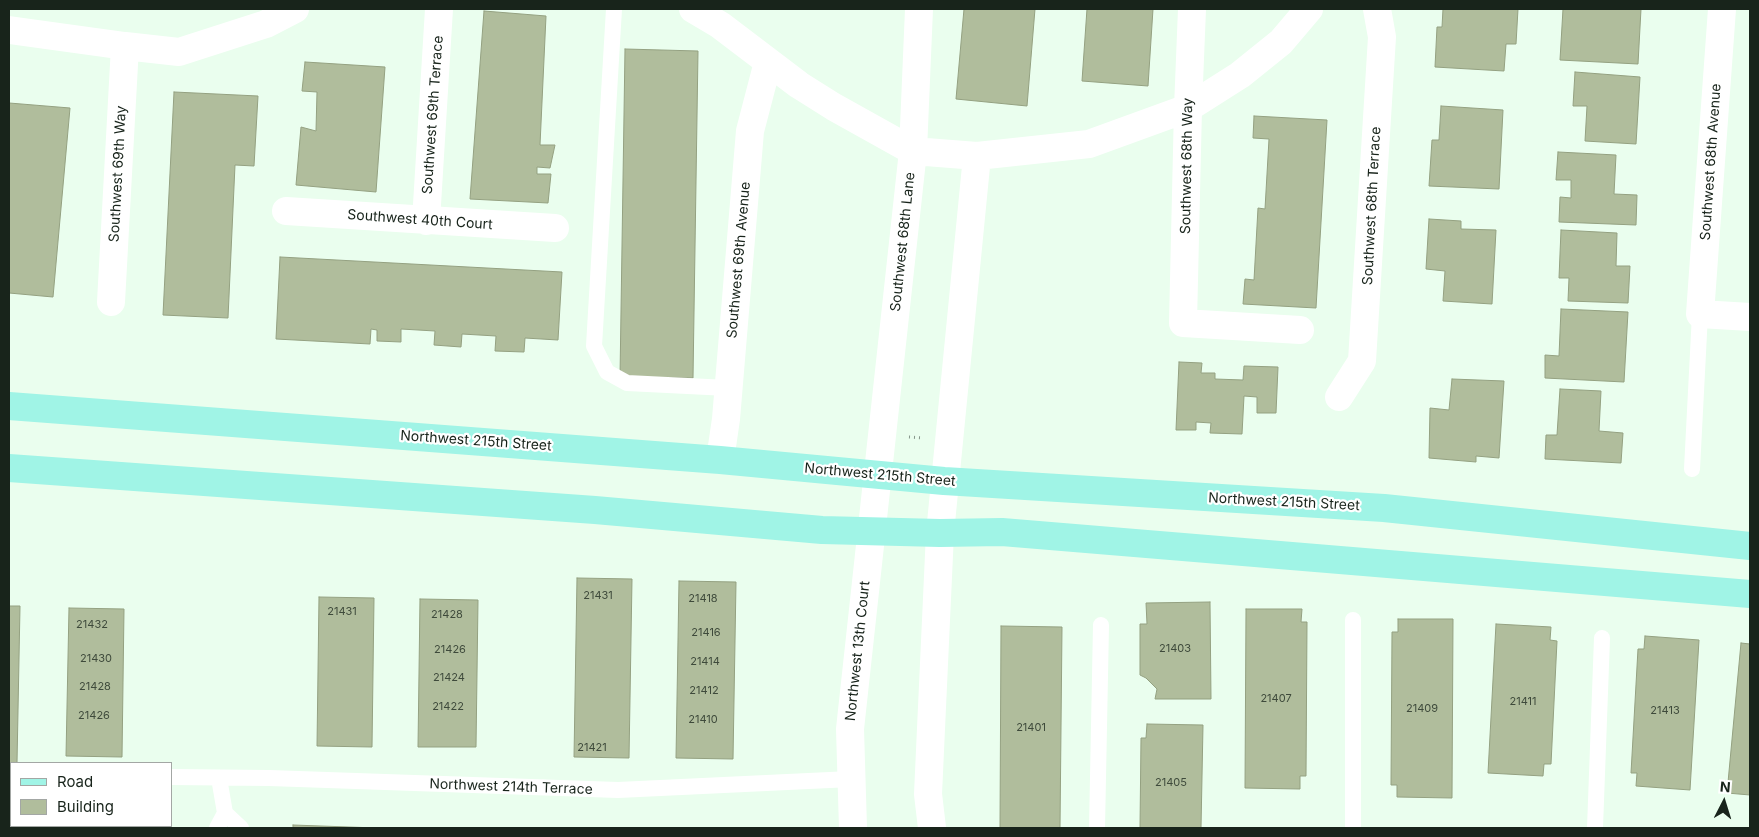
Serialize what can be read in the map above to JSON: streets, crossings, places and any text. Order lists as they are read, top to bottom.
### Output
{
  "streets": {
    "main road": ["Northwest 215th Street"],
    "street": [
      "Southwest 69th Terrace",
      "Southwest 68th Avenue",
      "Southwest 68th Way",
      "Southwest 69th Way",
      "Southwest 68th Terrace",
      "Southwest 40th Court",
      "Southwest 68th Lane",
      "Southwest 69th Avenue",
      "Northwest 13th Court"
    ],
    "lane": ["Northwest 214th Terrace"]
  },
  "crossings": [
    ["Southwest 69th Terrace", "Southwest 40th Court"],
    ["Southwest 68th Lane", "Northwest 215th Street"],
    ["Southwest 68th Lane", "Northwest 13th Court"],
    ["Southwest 69th Avenue", "Northwest 215th Street"],
    ["Northwest 215th Street", "Northwest 13th Court"],
    ["Northwest 13th Court", "Northwest 214th Terrace"]
  ],
  "house_numbers": [
    "21431",
    "21418",
    "21431",
    "21428",
    "21432",
    "21416",
    "21403",
    "21426",
    "21430",
    "21414",
    "21424",
    "21428",
    "21412",
    "21407",
    "21411",
    "21422",
    "21409",
    "21413",
    "21426",
    "21410",
    "21401",
    "21421",
    "21405"
  ],
  "legend": ["Road", "Building"],
  "north": "top"
}
